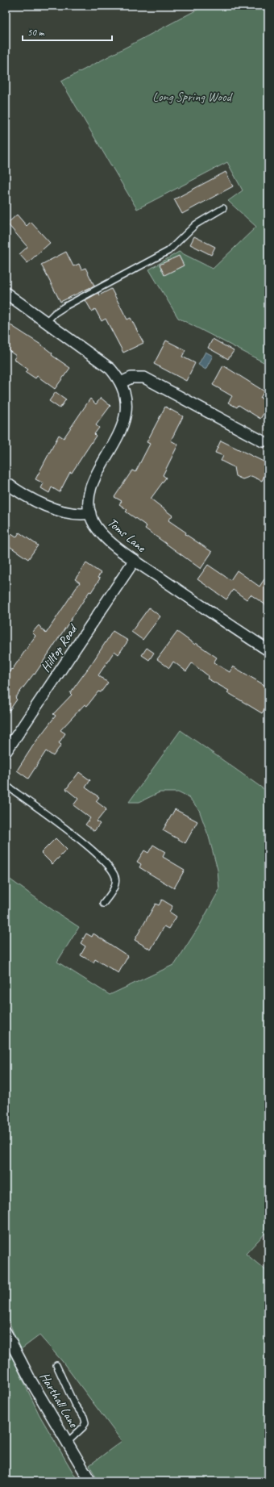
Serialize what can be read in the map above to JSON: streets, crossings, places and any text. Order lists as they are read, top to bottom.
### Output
{
  "streets": {
    "street": ["Toms Lane", "Hilltop Road", "Harthall Lane"]
  },
  "crossings": [
    ["Toms Lane", "Hilltop Road"]
  ],
  "parks": ["Long Spring Wood"],
  "scale_bar": "50 m"
}
